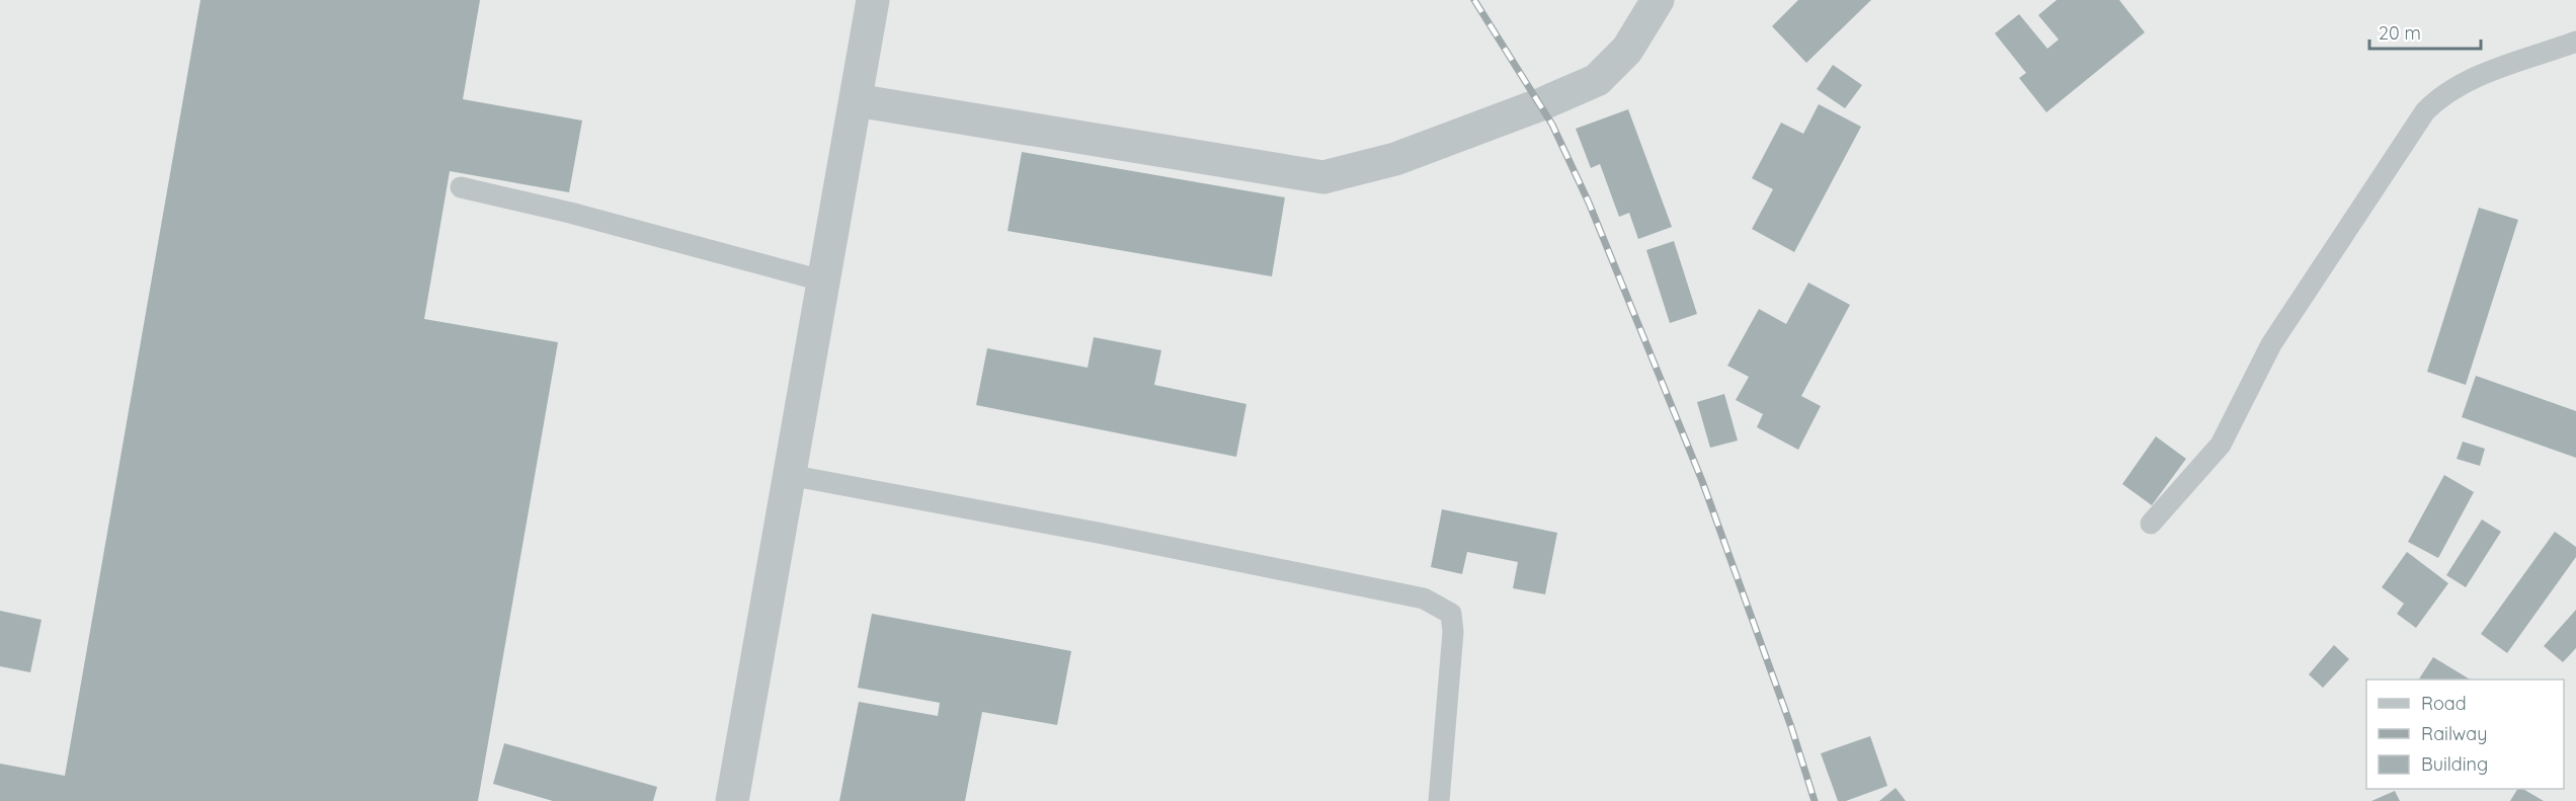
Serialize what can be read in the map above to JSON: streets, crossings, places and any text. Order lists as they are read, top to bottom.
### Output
{
  "legend": ["Road", "Railway", "Building"],
  "scale_bar": "20 m"
}
